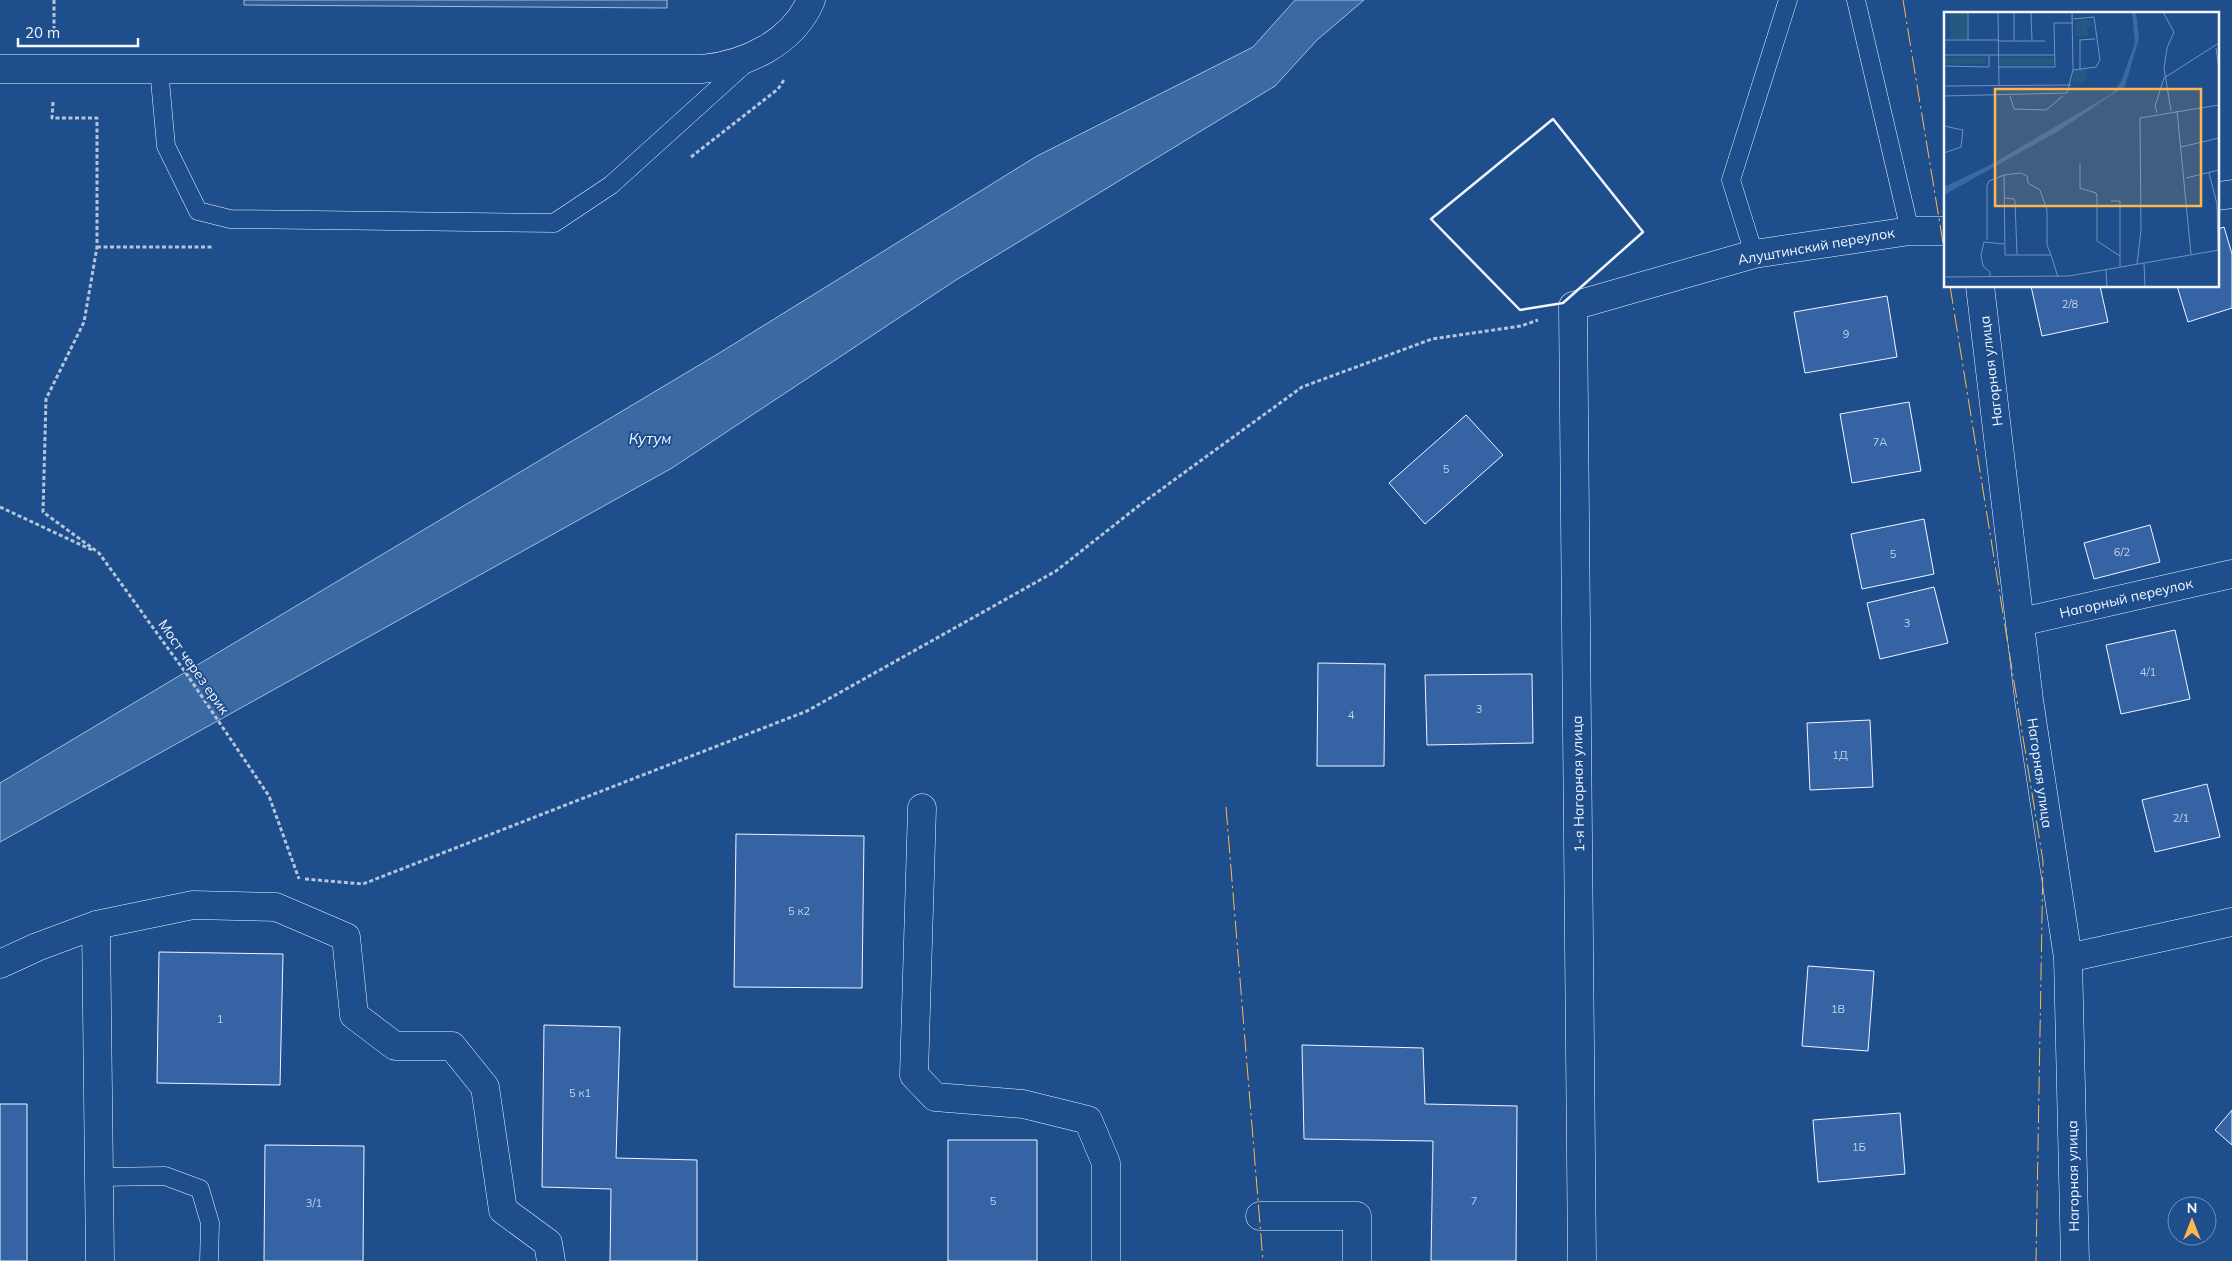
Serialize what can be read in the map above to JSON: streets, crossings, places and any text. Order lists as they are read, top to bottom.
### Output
{
  "streets": {
    "street": [
      "Алуштинский переулок",
      "Нагорная улица",
      "Нагорный переулок",
      "1-я Нагорная улица"
    ],
    "path": ["Мост через ерик"]
  },
  "crossings": [
    ["Алуштинский переулок", "Мост через ерик"],
    ["Алуштинский переулок", "1-я Нагорная улица"],
    ["Нагорная улица", "Нагорный переулок"],
    ["Мост через ерик", "1-я Нагорная улица"]
  ],
  "water": ["Кутум"],
  "house_numbers": [
    "2/8",
    "9",
    "7А",
    "5",
    "6/2",
    "5",
    "3",
    "4/1",
    "3",
    "4",
    "1Д",
    "2/1",
    "5 к2",
    "1В",
    "1",
    "5 к1",
    "1Б",
    "5",
    "7",
    "3/1"
  ],
  "scale_bar": "20 m",
  "north": "top"
}
